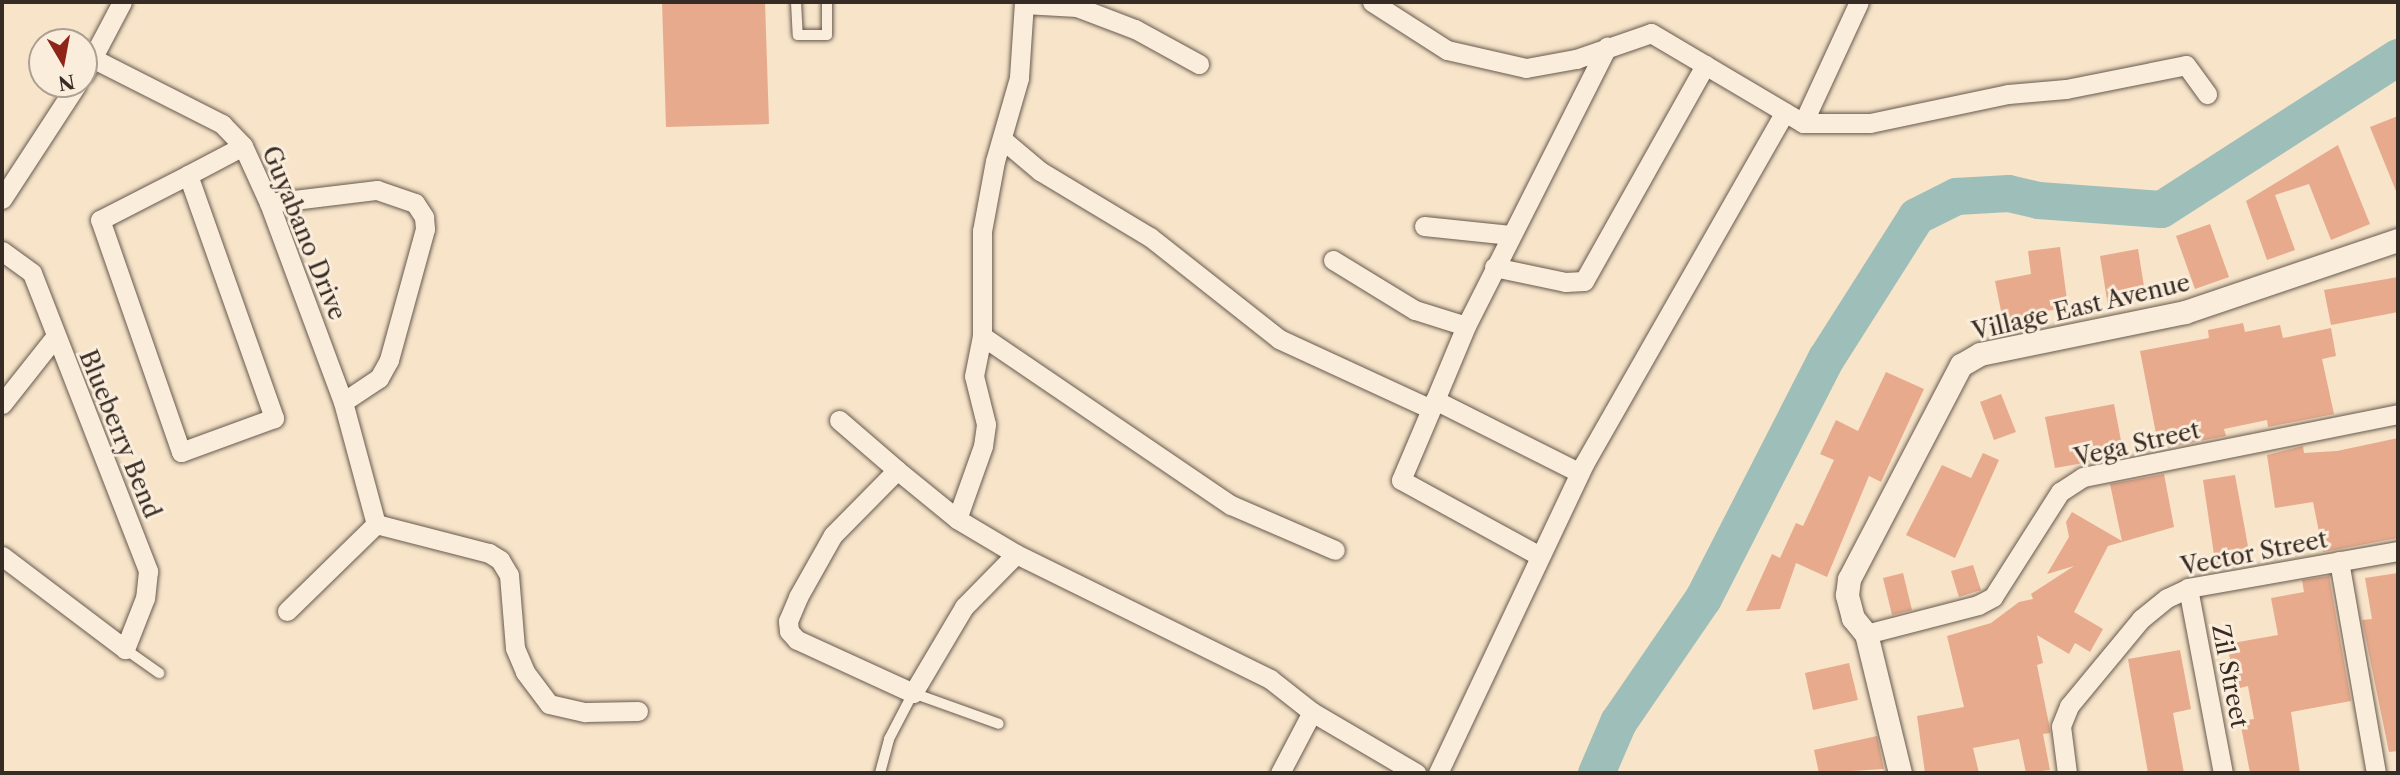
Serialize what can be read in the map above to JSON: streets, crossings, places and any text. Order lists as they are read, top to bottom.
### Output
{
  "streets": {
    "street": [
      "Guyabano Drive",
      "Village East Avenue",
      "Blueberry Bend",
      "Vega Street",
      "Vector Street",
      "Zil Street"
    ]
  },
  "crossings": [
    ["Village East Avenue", "Vega Street"],
    ["Vector Street", "Zil Street"]
  ],
  "north": "bottom"
}
